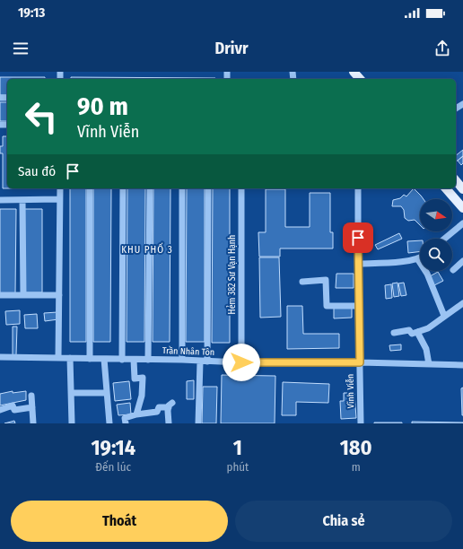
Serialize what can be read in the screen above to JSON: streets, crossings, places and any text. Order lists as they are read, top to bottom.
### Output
{
  "streets": {
    "street": ["Hẻm 382 Sư Vạn Hạnh", "Trần Nhân Tôn", "Vĩnh Viễn"]
  },
  "crossings": [
    ["Hẻm 382 Sư Vạn Hạnh", "Trần Nhân Tôn"],
    ["Trần Nhân Tôn", "Vĩnh Viễn"]
  ],
  "districts": ["KHU PHỐ 3"],
  "north": "right",
  "page": {
    "status": "19:13",
    "header": "Drivr",
    "turn": ["90 m", "Vĩnh Viễn"],
    "then": "Sau đó",
    "eta": [
      "19:14",
      "Đến lúc",
      "1",
      "phút",
      "180",
      "m"
    ],
    "buttons": ["Thoát", "Chia sẻ"]
  }
}
